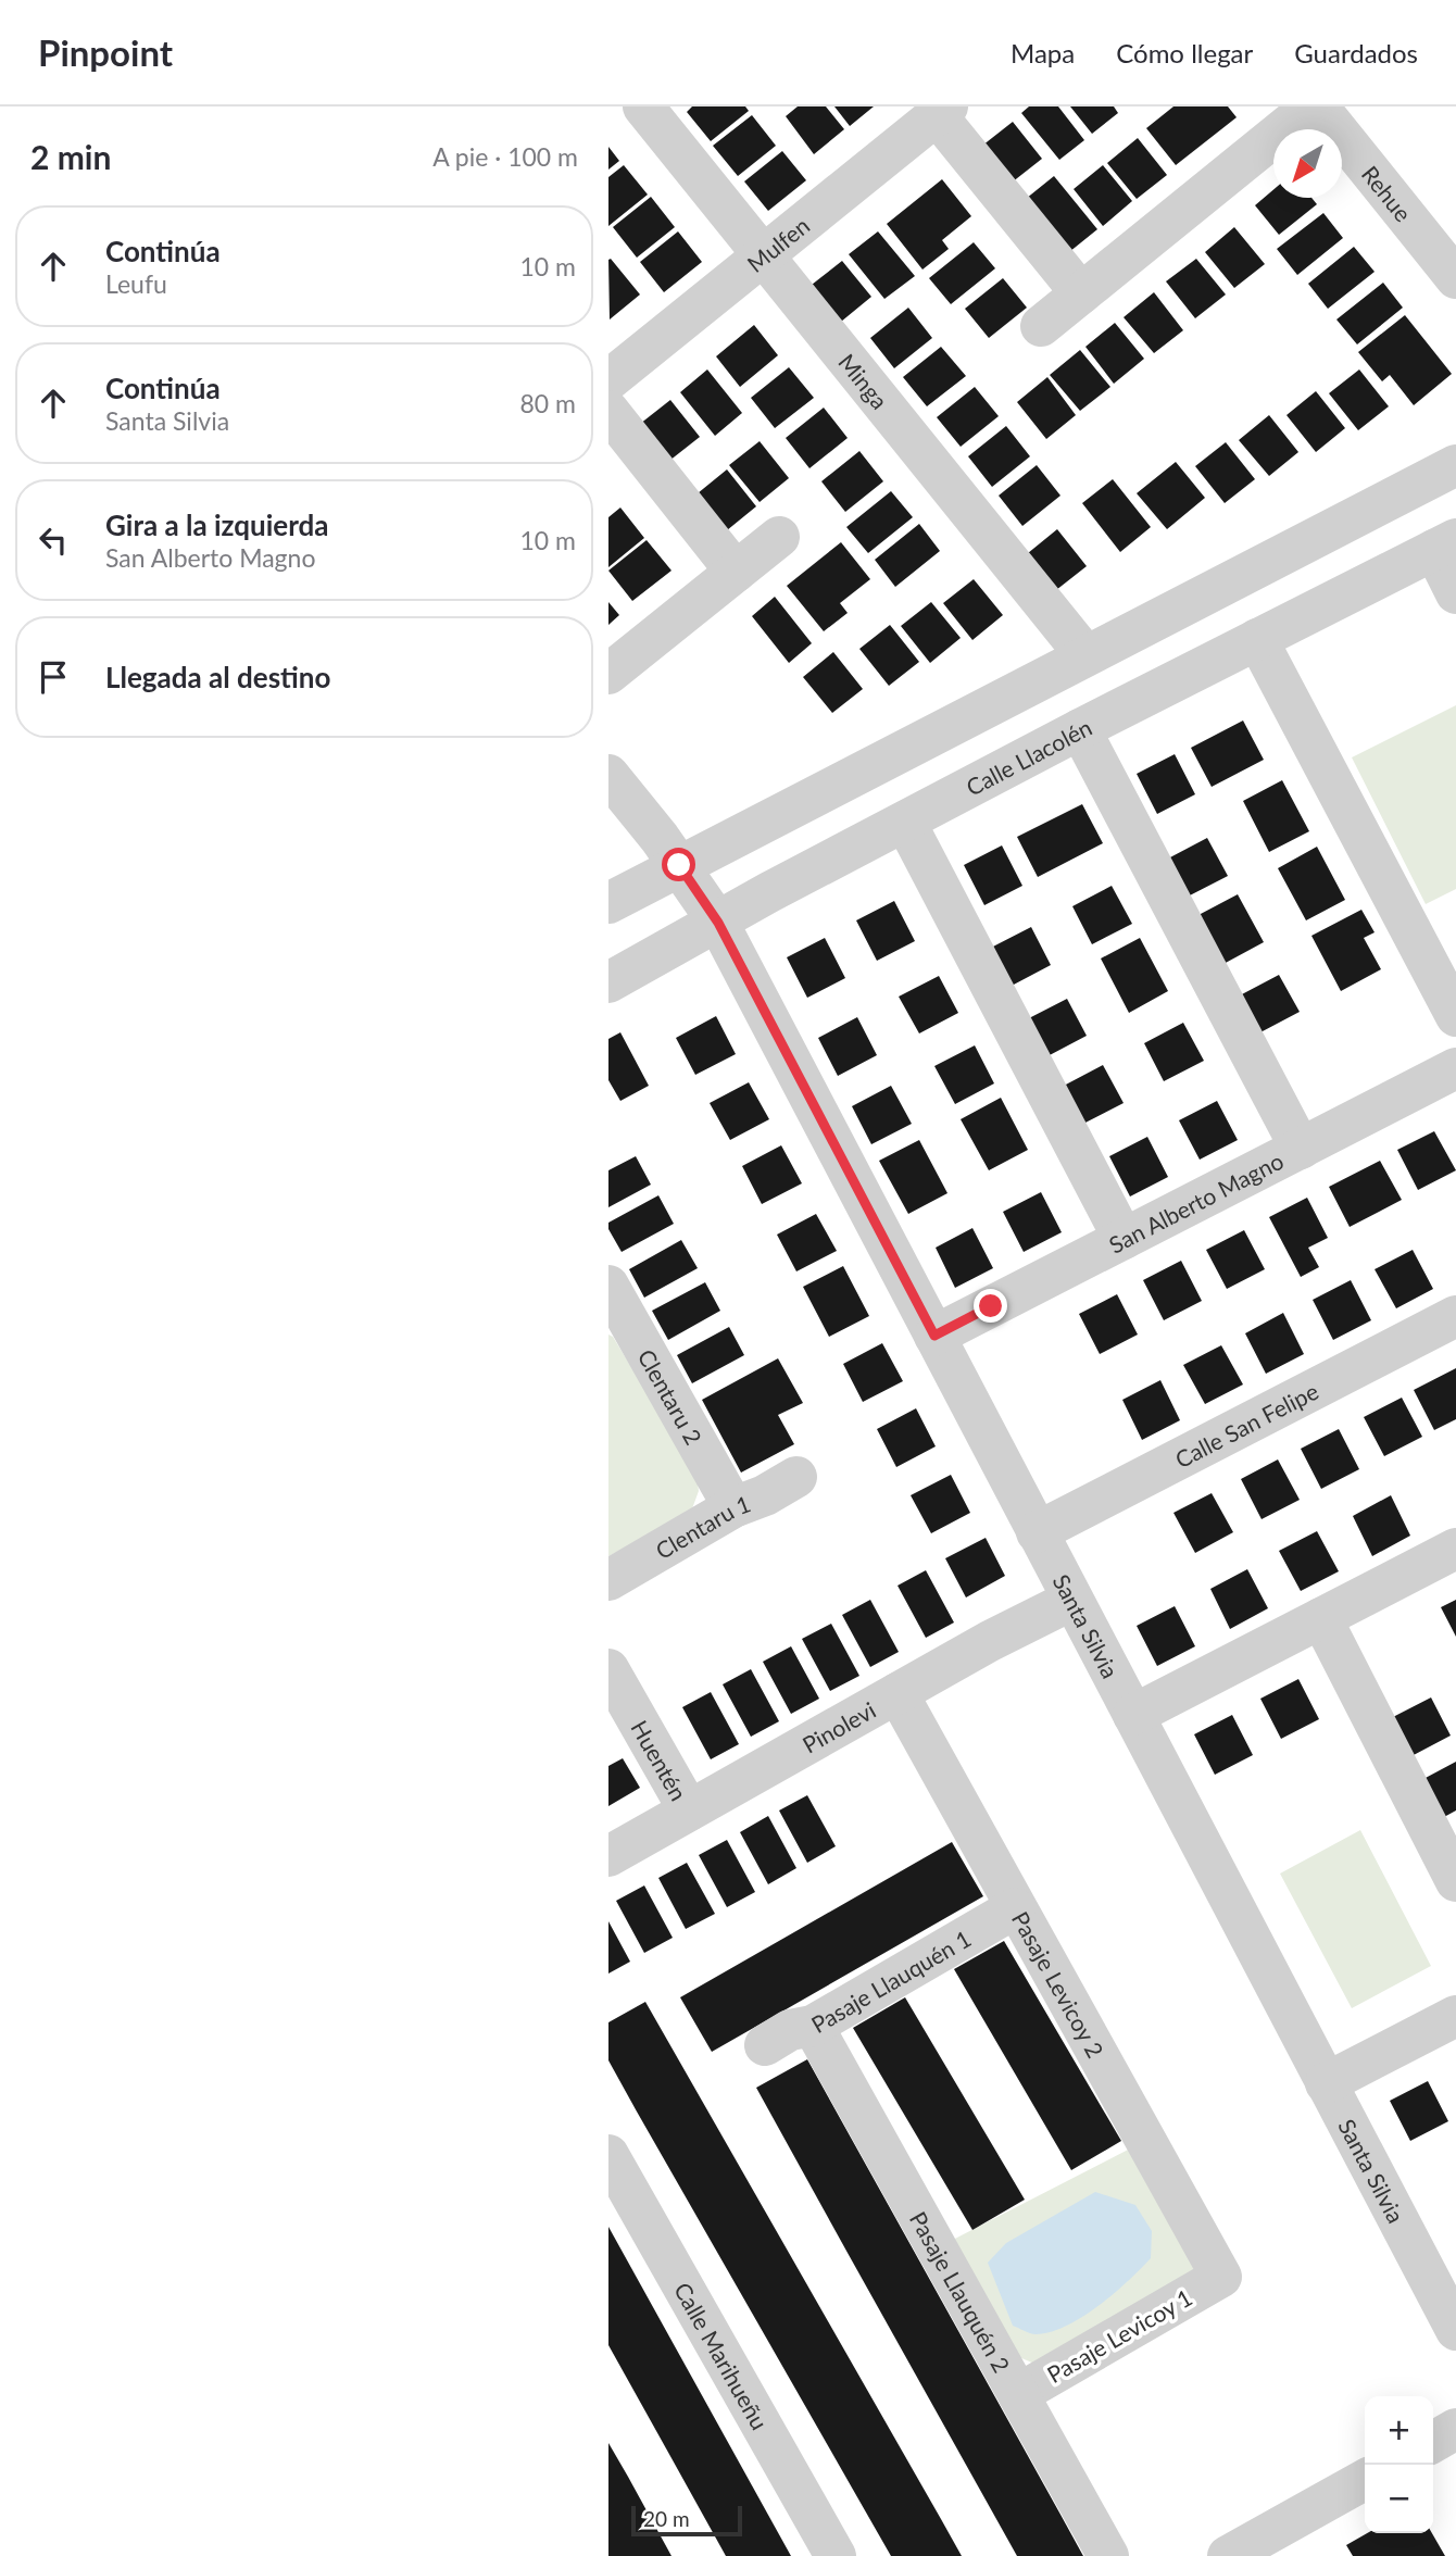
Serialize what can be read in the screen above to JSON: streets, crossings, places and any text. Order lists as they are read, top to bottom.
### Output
{
  "streets": {
    "street": [
      "Rehue",
      "Mulfen",
      "Minga",
      "Calle Llacolén",
      "San Alberto Magno",
      "Clentaru 2",
      "Calle San Felipe",
      "Clentaru 1",
      "Santa Silvia",
      "Pinolevi",
      "Huentén",
      "Pasaje Llauquén 1",
      "Pasaje Levicoy 2",
      "Pasaje Llauquén 2",
      "Pasaje Levicoy 1",
      "Calle Marihueñu"
    ]
  },
  "crossings": [
    ["Mulfen", "Minga"],
    ["Calle Llacolén", "Santa Silvia"],
    ["San Alberto Magno", "Santa Silvia"],
    ["Clentaru 2", "Clentaru 1"],
    ["Calle San Felipe", "Santa Silvia"],
    ["Santa Silvia", "Pinolevi"],
    ["Pinolevi", "Huentén"],
    ["Pinolevi", "Pasaje Levicoy 2"],
    ["Pasaje Llauquén 1", "Pasaje Levicoy 2"],
    ["Pasaje Llauquén 1", "Pasaje Llauquén 2"],
    ["Pasaje Levicoy 2", "Pasaje Levicoy 1"],
    ["Pasaje Llauquén 2", "Pasaje Levicoy 1"]
  ],
  "scale_bar": "20 m",
  "north": "bottom left",
  "page": {
    "header": "Pinpoint",
    "nav": ["Mapa", "Cómo llegar", "Guardados"],
    "heading": ["2 min", "A pie · 100 m"],
    "list": [
      ["Continúa", "Leufu", "10 m"],
      ["Continúa", "Santa Silvia", "80 m"],
      ["Gira a la izquierda", "San Alberto Magno", "10 m"],
      "Llegada al destino"
    ],
    "map_buttons": ["+", "−"],
    "scale": "20 m"
  }
}
